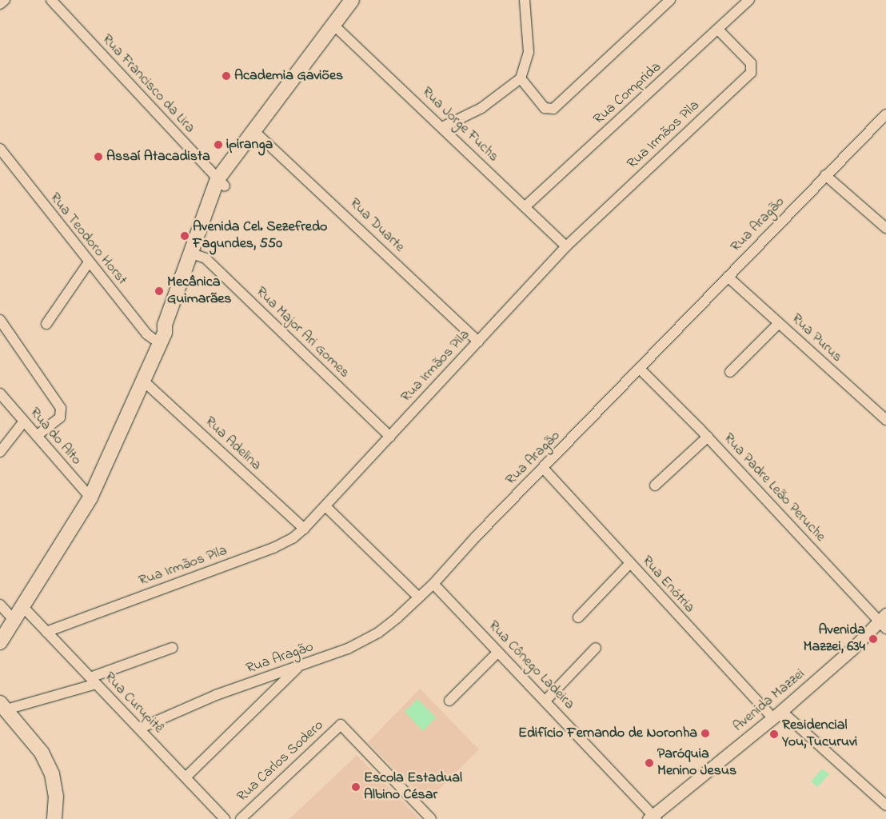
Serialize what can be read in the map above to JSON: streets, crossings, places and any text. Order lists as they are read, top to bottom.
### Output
{
  "streets": {
    "street": [
      "Rua Francisco da Lira",
      "Rua Comprida",
      "Rua Jorge Fuchs",
      "Rua Irmãos Pìla",
      "Rua Aragão",
      "Rua Duarte",
      "Rua Teodoro Horst",
      "Rua Major Ari Gomes",
      "Rua Purus",
      "Rua do Alto",
      "Rua Adelina",
      "Rua Padre Leão Peruche",
      "Rua Enótria",
      "Rua Cônego Ladeira",
      "Avenida Mazzei",
      "Rua Curupitê",
      "Rua Carlos Sodero"
    ]
  },
  "crossings": [
    ["Rua Comprida", "Rua Jorge Fuchs"],
    ["Rua Comprida", "Rua Irmãos Pìla"],
    ["Rua Jorge Fuchs", "Rua Irmãos Pìla"],
    ["Rua Irmãos Pìla", "Rua Duarte"],
    ["Rua Irmãos Pìla", "Rua Major Ari Gomes"],
    ["Rua Irmãos Pìla", "Rua Adelina"],
    ["Rua Irmãos Pìla", "Rua Curupitê"],
    ["Rua Aragão", "Rua Purus"],
    ["Rua Aragão", "Rua Padre Leão Peruche"],
    ["Rua Aragão", "Rua Enótria"],
    ["Rua Aragão", "Rua Cônego Ladeira"],
    ["Rua Aragão", "Rua Curupitê"],
    ["Rua Padre Leão Peruche", "Avenida Mazzei"],
    ["Rua Enótria", "Avenida Mazzei"],
    ["Rua Cônego Ladeira", "Avenida Mazzei"]
  ],
  "places": [
    "Academia Gaviões",
    "ipiranga",
    "Assaí Atacadista",
    "Avenida Cel. Sezefredo Fagundes, 550",
    "Mecânica Guimarães",
    "Avenida Mazzei, 634",
    "Edifício Fernando de Noronha",
    "Residencial You,Tucuruvi",
    "Paróquia Menino Jesus",
    "Escola Estadual Albino César"
  ]
}
